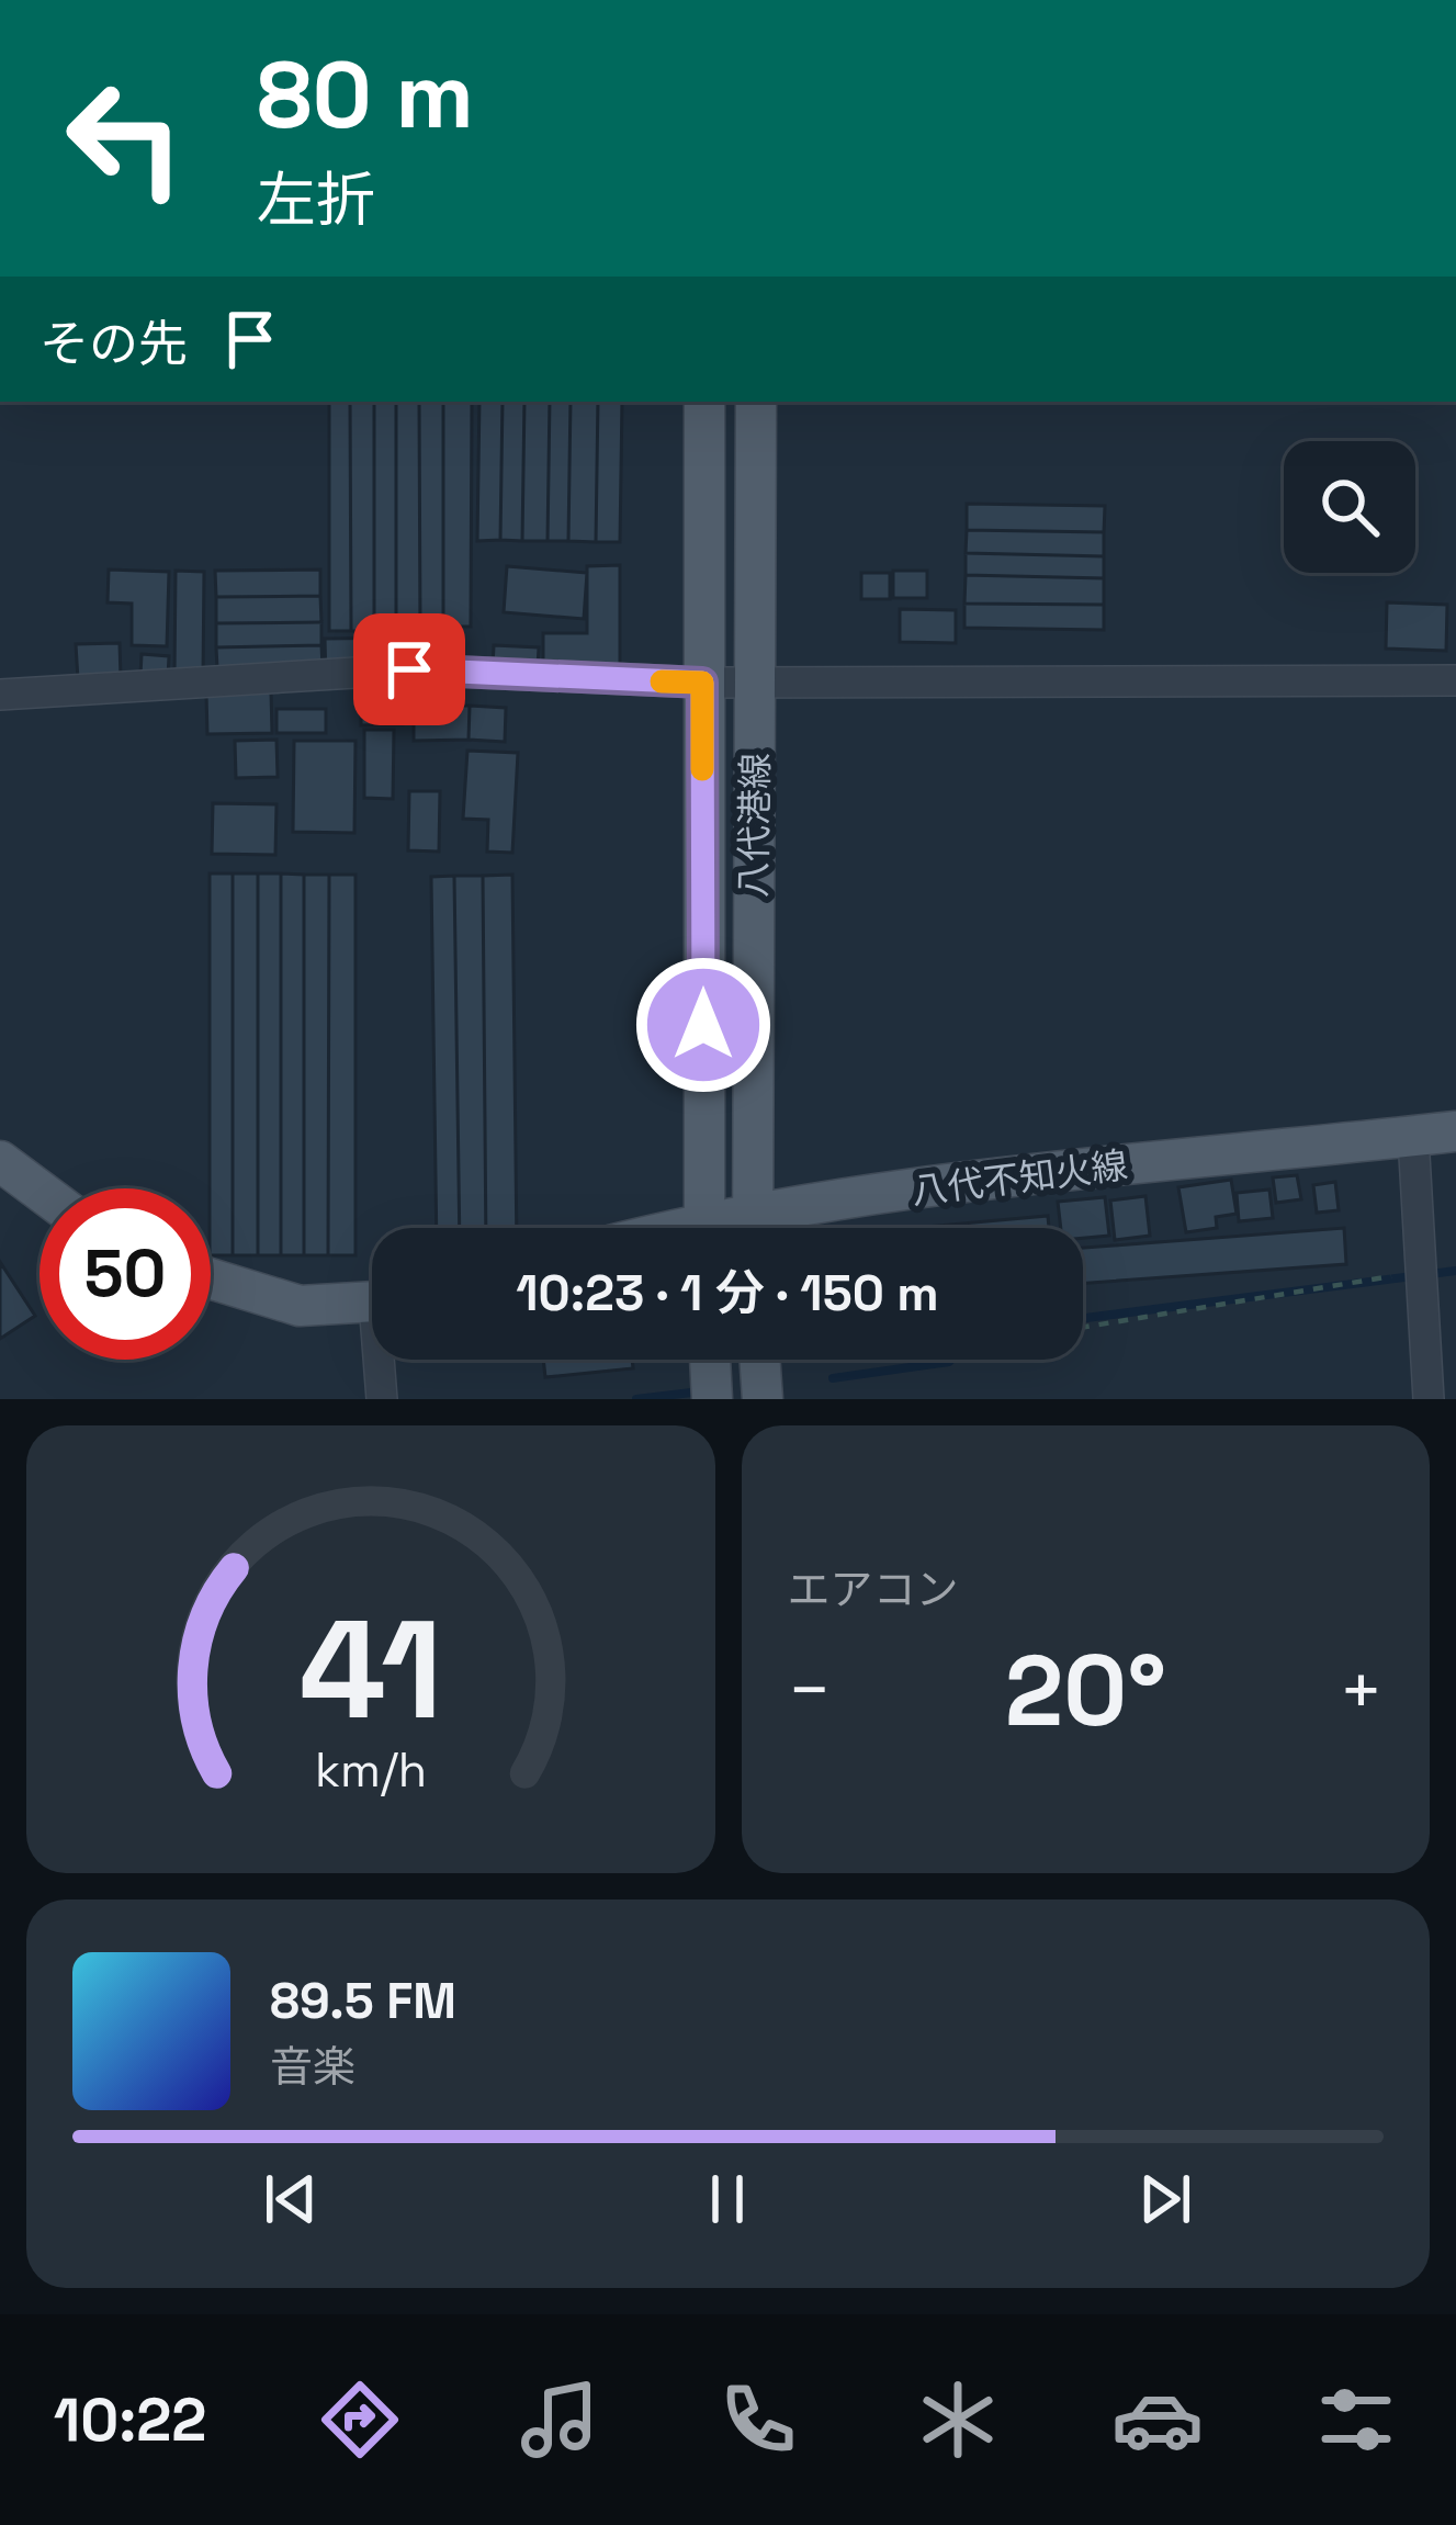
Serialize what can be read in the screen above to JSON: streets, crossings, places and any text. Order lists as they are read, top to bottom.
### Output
{
  "streets": {
    "main road": ["八代港線", "八代不知火線"]
  },
  "page": {
    "turn": ["80 m", "左折"],
    "then": "その先",
    "limit": "50",
    "trip": "10:23 · 1 分 · 150 m",
    "tile": "エアコン",
    "heat": ["−", "20°", "+"],
    "song": ["89.5 FM", "音楽"],
    "tabs": "10:22",
    "gauge": ["41", "km/h"]
  }
}
